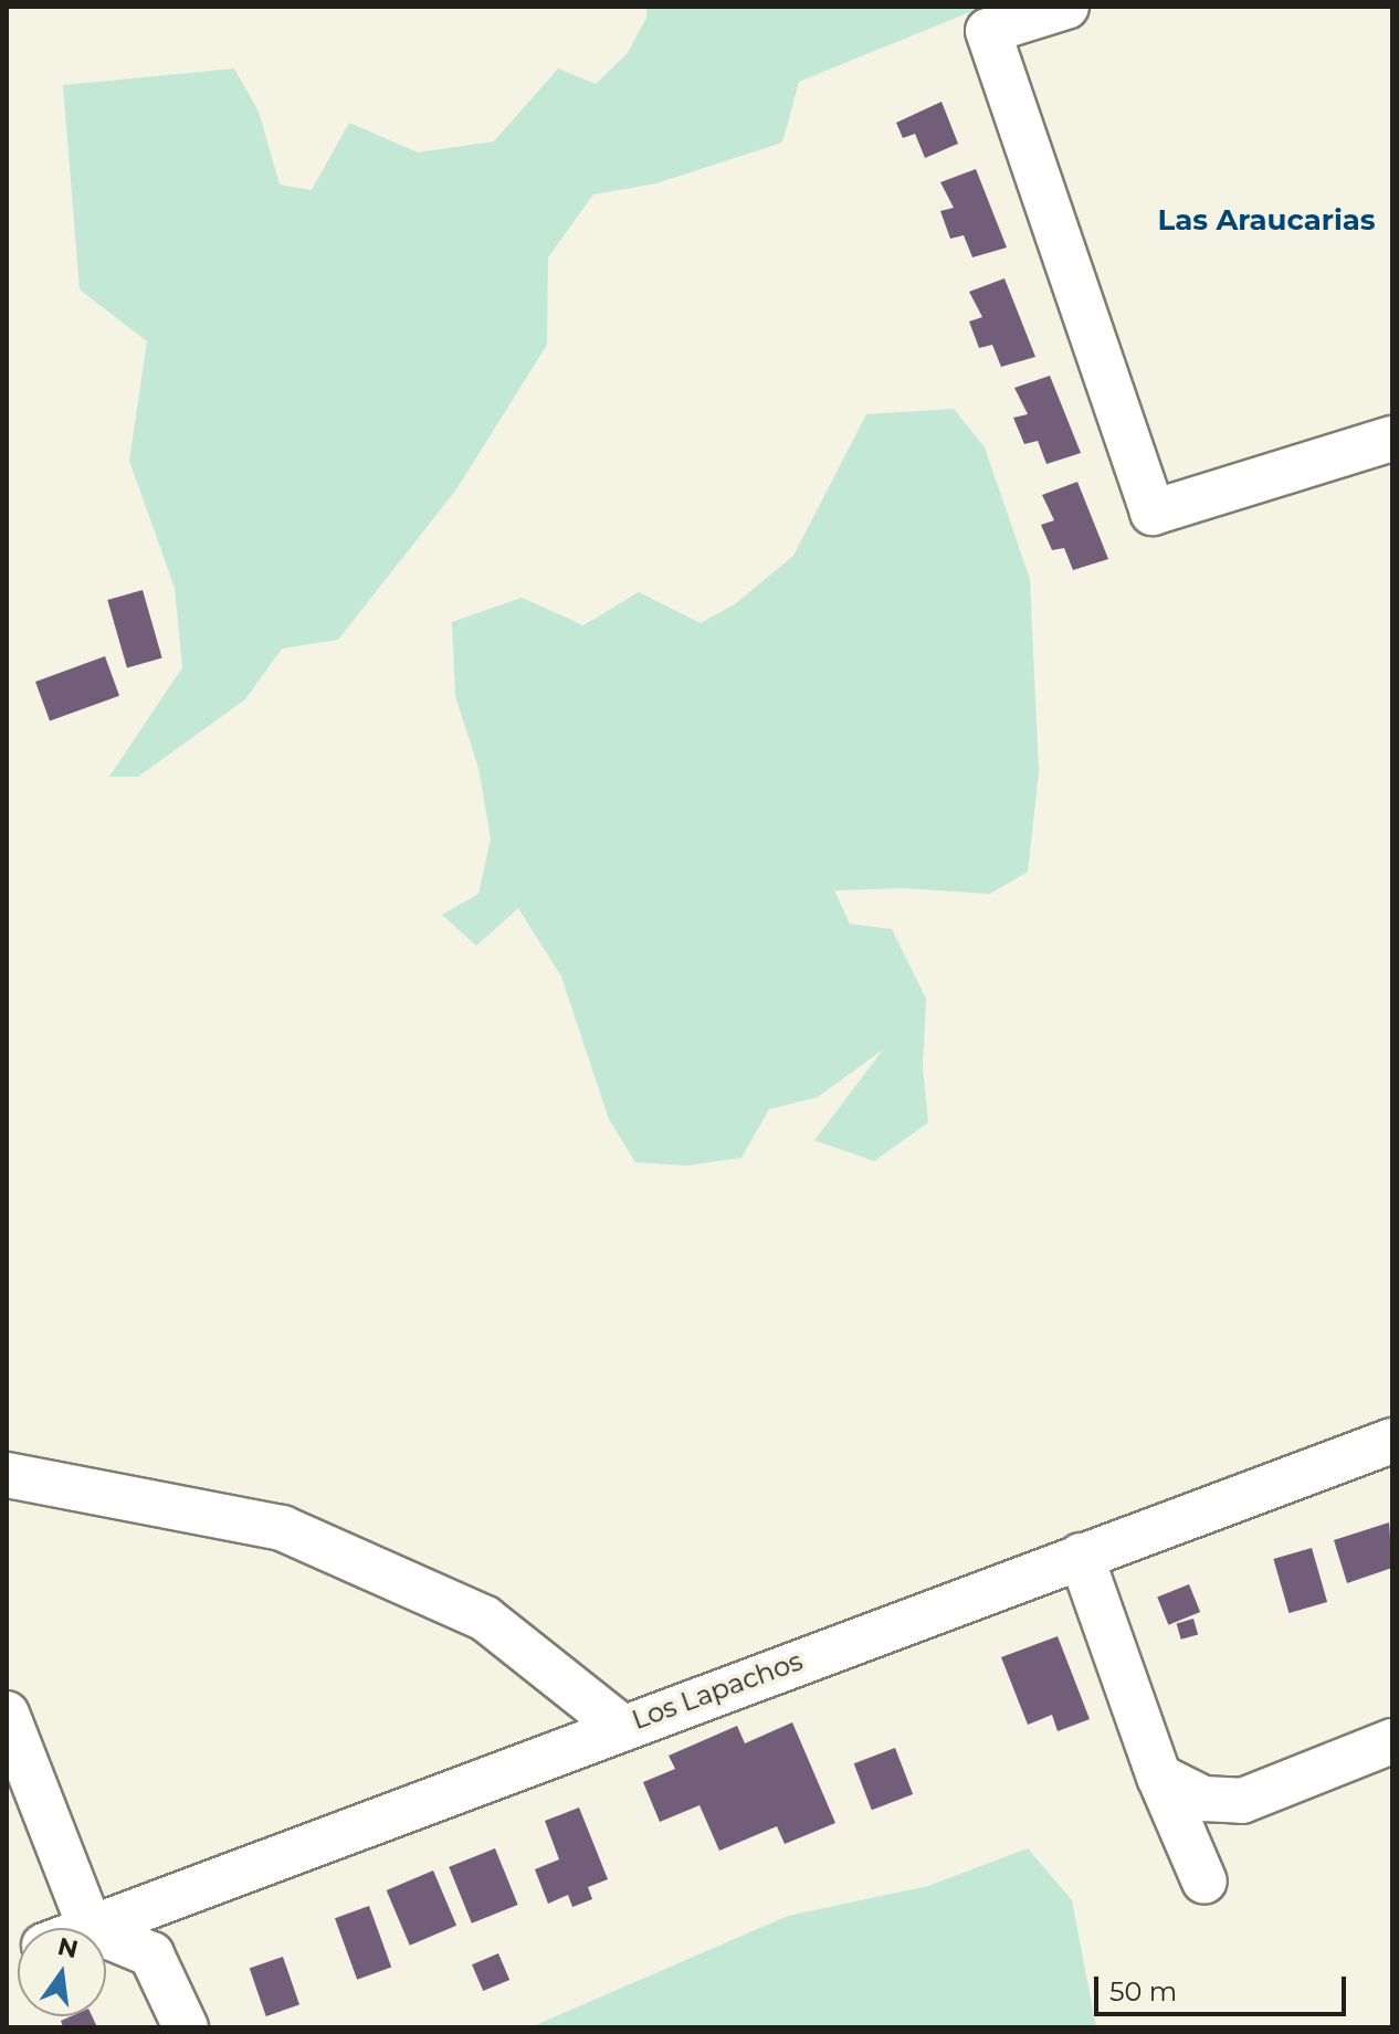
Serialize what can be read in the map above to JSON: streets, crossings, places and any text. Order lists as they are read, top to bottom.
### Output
{
  "streets": {
    "street": ["Los Lapachos"]
  },
  "districts": ["Las Araucarias"],
  "scale_bar": "50 m",
  "north": "top"
}
